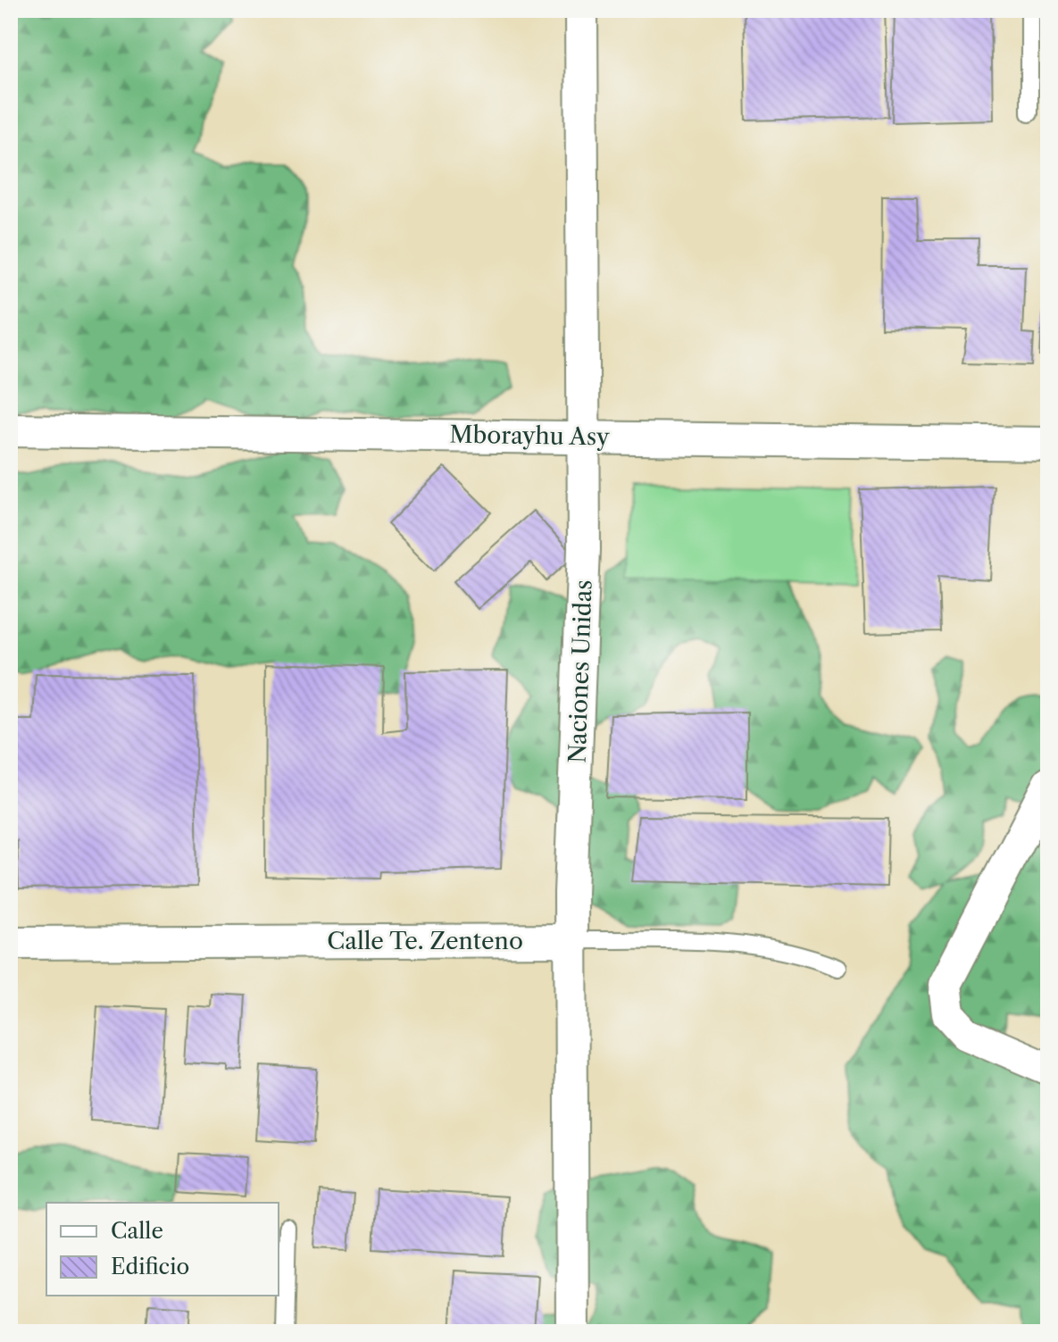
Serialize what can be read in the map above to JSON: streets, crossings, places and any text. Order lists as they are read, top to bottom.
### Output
{
  "streets": {
    "street": ["Mborayhu Asy", "Naciones Unidas", "Calle Te. Zenteno"]
  },
  "crossings": [
    ["Mborayhu Asy", "Naciones Unidas"],
    ["Naciones Unidas", "Calle Te. Zenteno"]
  ],
  "legend": ["Calle", "Edificio"]
}
